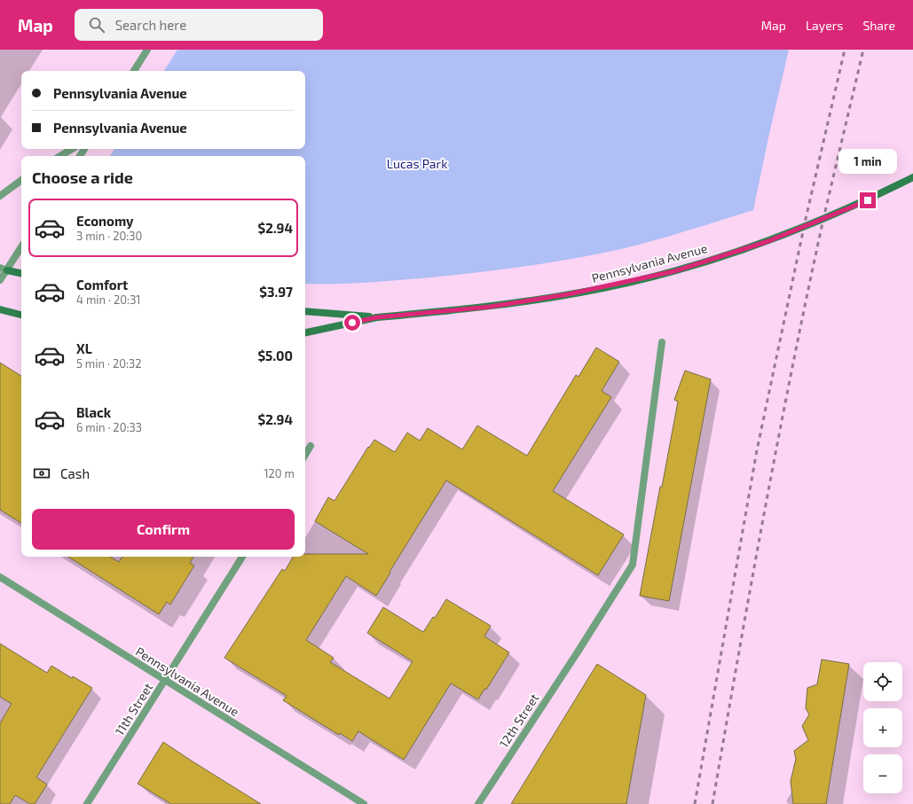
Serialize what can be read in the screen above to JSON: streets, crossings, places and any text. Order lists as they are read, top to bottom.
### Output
{
  "streets": {
    "main road": ["Pennsylvania Avenue"],
    "street": ["11th Street", "12th Street"]
  },
  "crossings": [
    ["Pennsylvania Avenue", "11th Street"]
  ],
  "parks": ["Lucas Park"],
  "page": {
    "header": "Map",
    "search": "Search here",
    "nav": ["Map", "Layers", "Share"],
    "banner": ["Pennsylvania Avenue", "Pennsylvania Avenue"],
    "bubble": "1 min",
    "heading": "Choose a ride",
    "list": [
      {
        "name": "Economy",
        "note": "3 min · 20:30",
        "value": "$2.94"
      },
      {
        "name": "Comfort",
        "note": "4 min · 20:31",
        "value": "$3.97"
      },
      {
        "name": "XL",
        "note": "5 min · 20:32",
        "value": "$5.00"
      },
      {
        "name": "Black",
        "note": "6 min · 20:33",
        "value": "$2.94"
      }
    ],
    "pay": ["Cash", "120 m"],
    "buttons": "Confirm",
    "map_buttons": ["+", "−"]
  }
}
